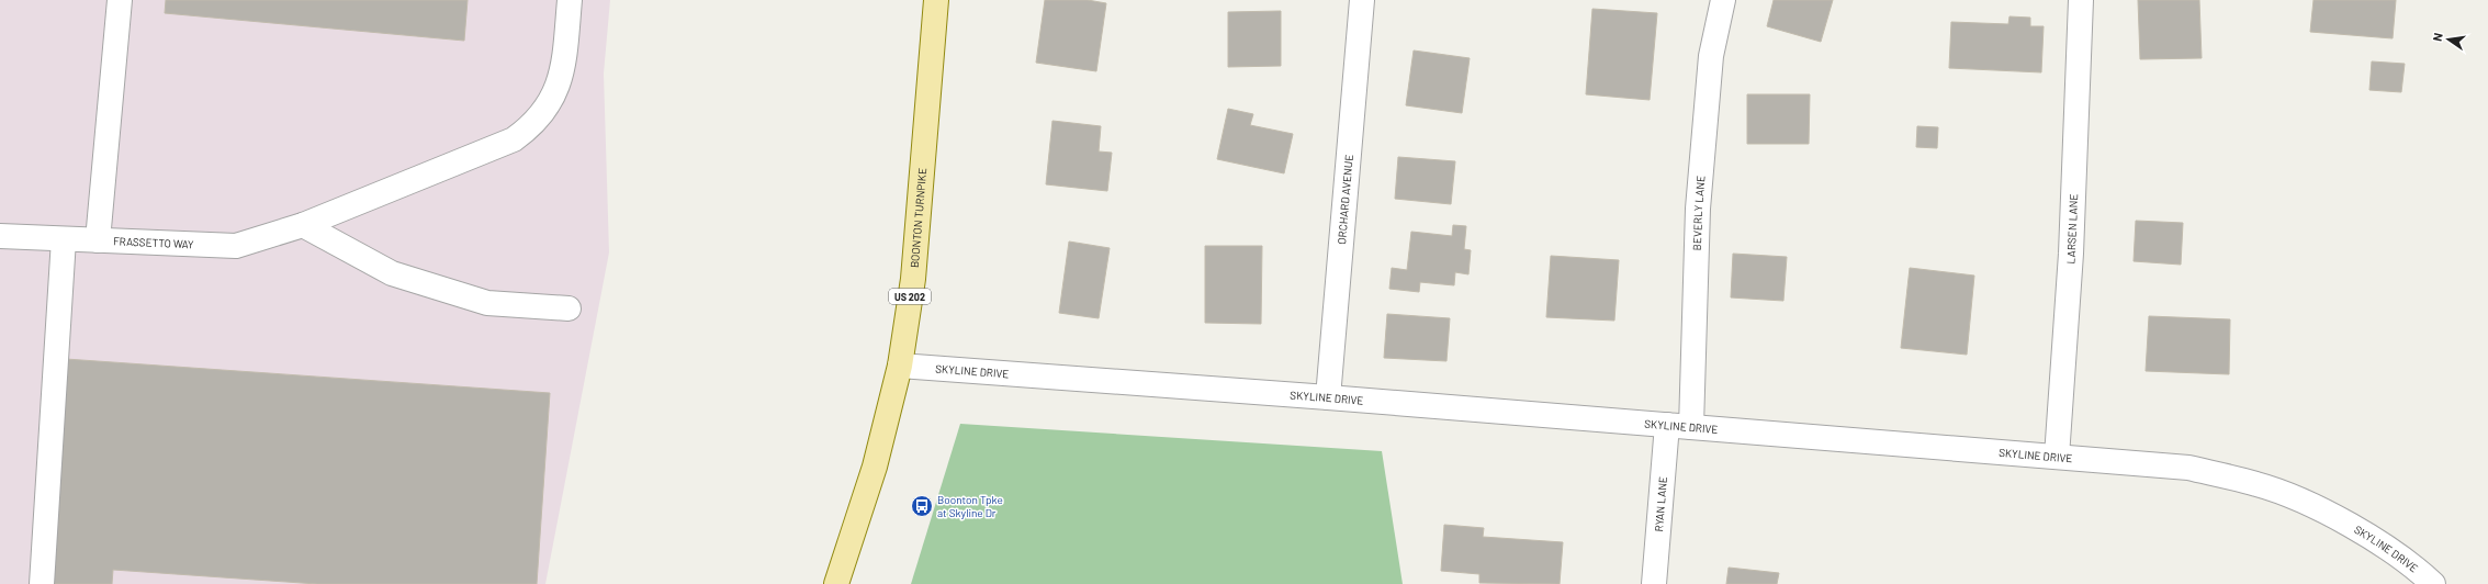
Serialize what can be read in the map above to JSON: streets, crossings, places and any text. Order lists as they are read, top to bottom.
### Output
{
  "streets": {
    "main road": ["BOONTON TURNPIKE", "US 202"],
    "street": [
      "ORCHARD AVENUE",
      "BEVERLY LANE",
      "LARSEN LANE",
      "FRASSETTO WAY",
      "SKYLINE DRIVE",
      "RYAN LANE"
    ]
  },
  "crossings": [
    ["ORCHARD AVENUE", "SKYLINE DRIVE"],
    ["BEVERLY LANE", "SKYLINE DRIVE"],
    ["BOONTON TURNPIKE", "SKYLINE DRIVE"],
    ["LARSEN LANE", "SKYLINE DRIVE"],
    ["SKYLINE DRIVE", "RYAN LANE"]
  ],
  "places": {
    "bus stop": ["Boonton Tpke at Skyline Dr"]
  },
  "north": "left"
}
